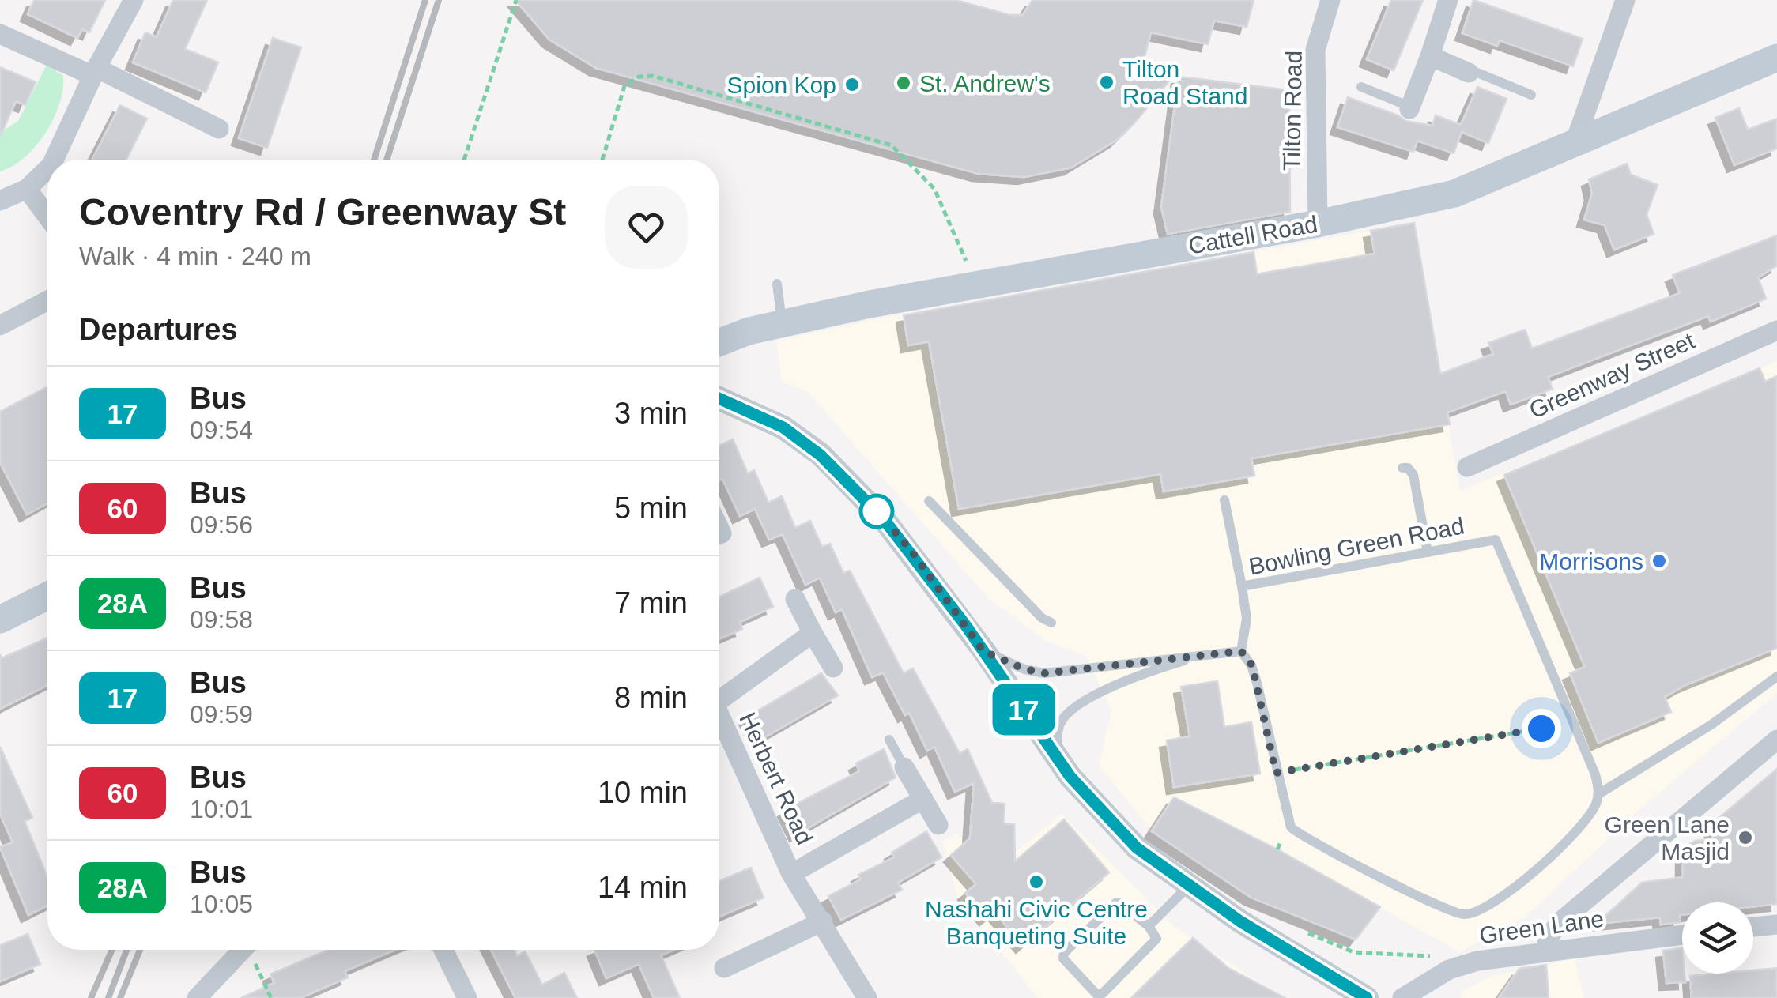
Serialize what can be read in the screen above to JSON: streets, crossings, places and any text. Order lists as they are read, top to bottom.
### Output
{
  "streets": {
    "main road": ["Cattell Road"],
    "street": [
      "Tilton Road",
      "Greenway Street",
      "Herbert Road",
      "Green Lane"
    ],
    "lane": ["Bowling Green Road"]
  },
  "crossings": [
    ["Tilton Road", "Cattell Road"]
  ],
  "places": [
    "Tilton Road Stand",
    "St. Andrew's",
    "Spion Kop",
    "Morrisons",
    "Green Lane Masjid",
    "Nashahi Civic Centre Banqueting Suite"
  ],
  "lines": ["bus line 17"],
  "page": {
    "on_map": "17",
    "heading": [
      ["Coventry Rd / Greenway St", "Walk · 4 min · 240 m"],
      "Departures"
    ],
    "list": [
      {
        "mark": "17",
        "name": "Bus",
        "note": "09:54",
        "value": "3 min"
      },
      {
        "mark": "60",
        "name": "Bus",
        "note": "09:56",
        "value": "5 min"
      },
      {
        "mark": "28A",
        "name": "Bus",
        "note": "09:58",
        "value": "7 min"
      },
      {
        "mark": "17",
        "name": "Bus",
        "note": "09:59",
        "value": "8 min"
      },
      {
        "mark": "60",
        "name": "Bus",
        "note": "10:01",
        "value": "10 min"
      },
      {
        "mark": "28A",
        "name": "Bus",
        "note": "10:05",
        "value": "14 min"
      }
    ]
  }
}
